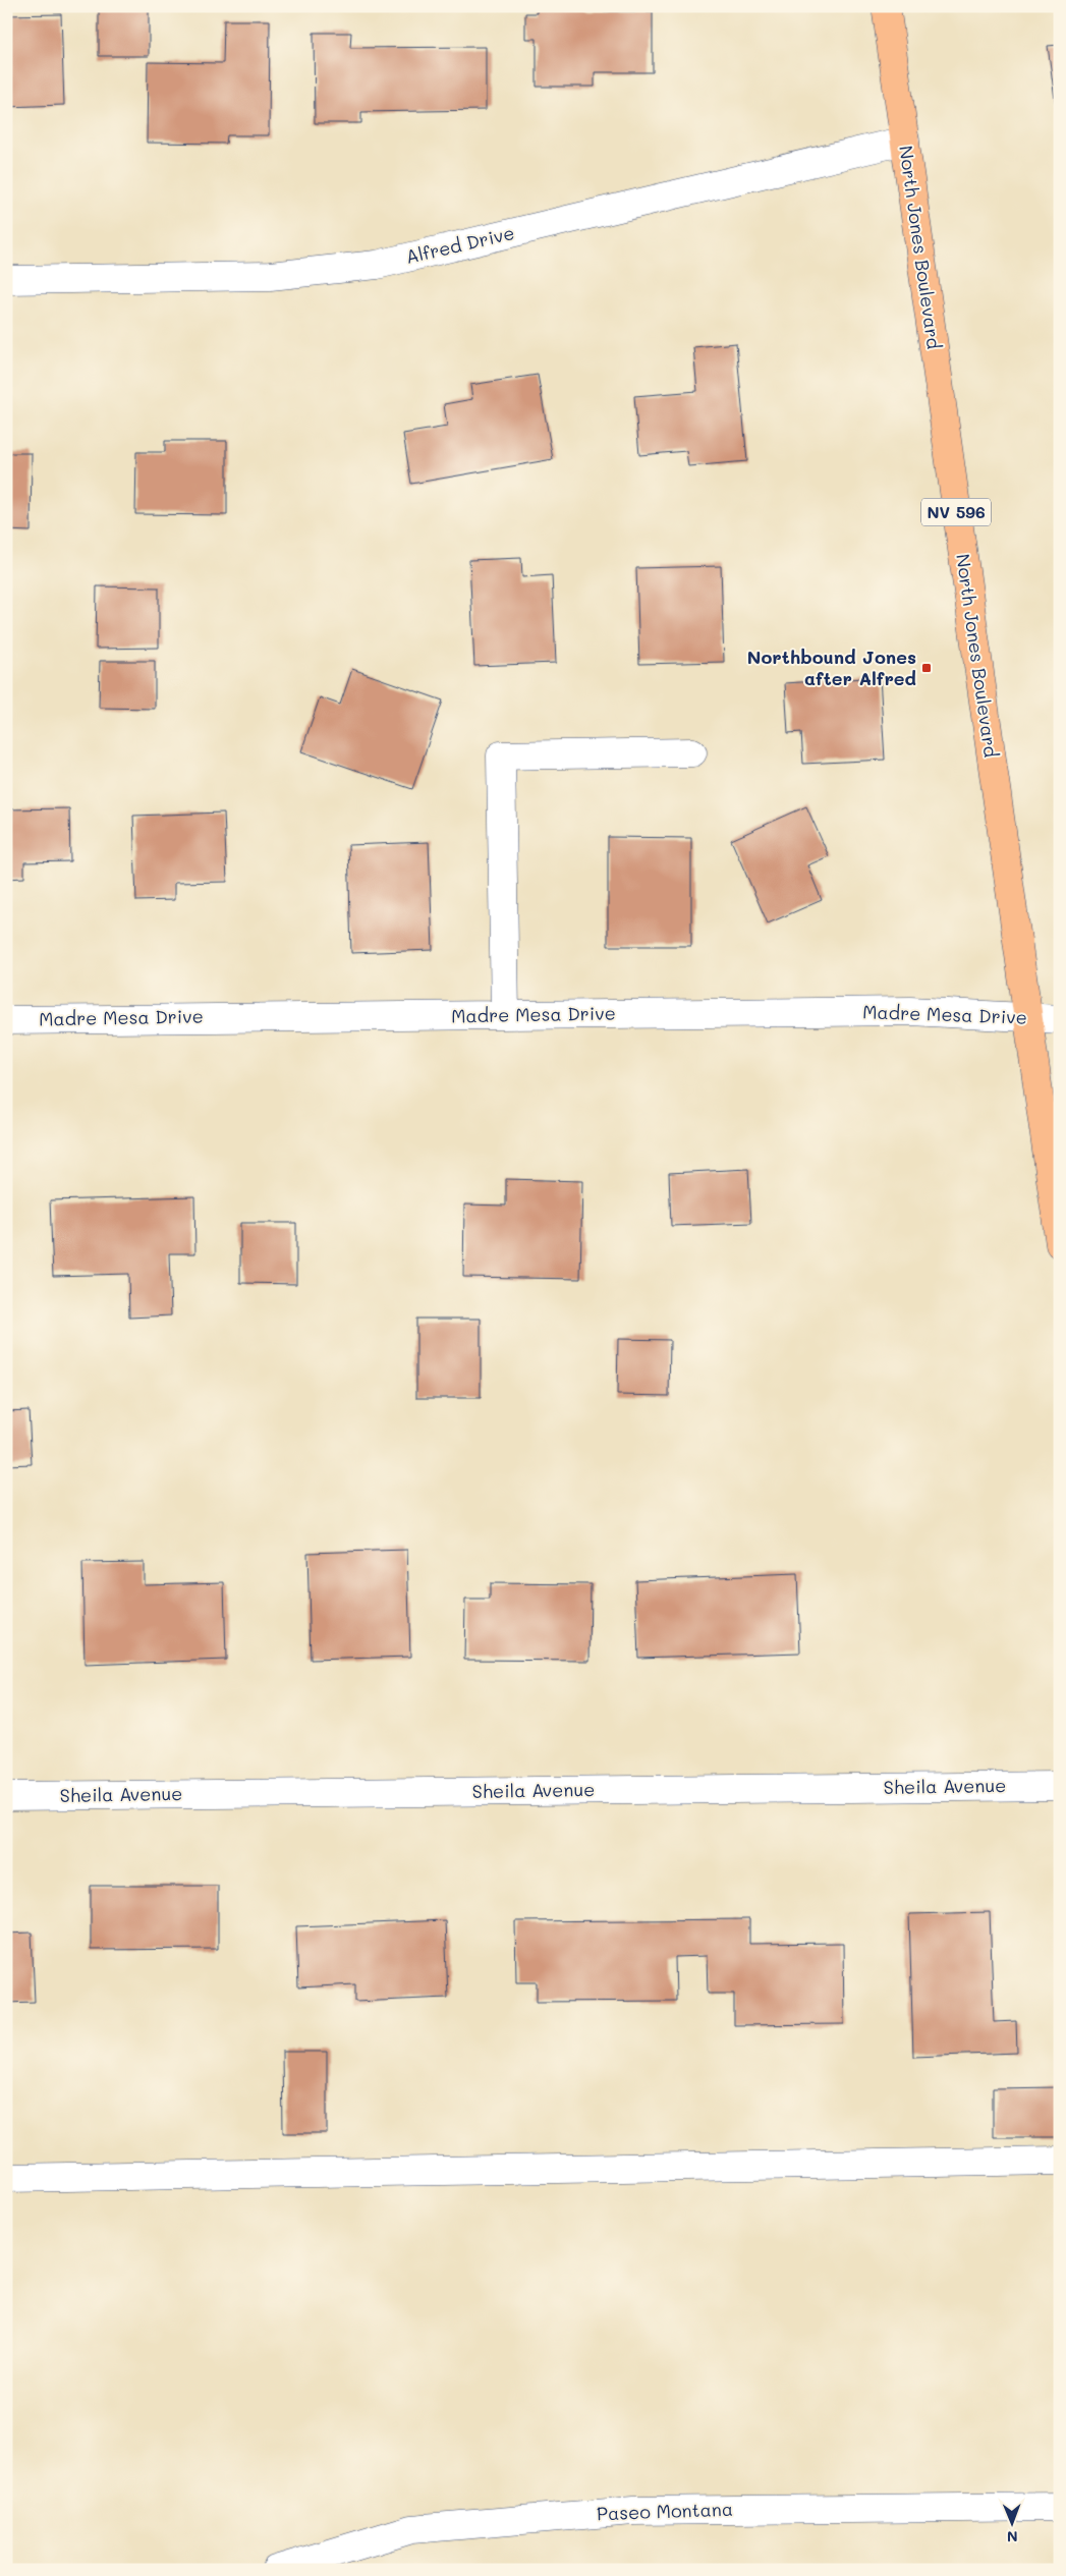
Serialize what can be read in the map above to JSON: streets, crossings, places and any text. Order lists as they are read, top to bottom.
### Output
{
  "streets": {
    "main road": ["North Jones Boulevard", "NV 596"],
    "street": [
      "Alfred Drive",
      "Madre Mesa Drive",
      "Sheila Avenue",
      "Paseo Montana"
    ]
  },
  "crossings": [
    ["Alfred Drive", "North Jones Boulevard"],
    ["North Jones Boulevard", "Madre Mesa Drive"]
  ],
  "places": {
    "transit": ["Northbound Jones after Alfred"]
  },
  "north": "bottom"
}
